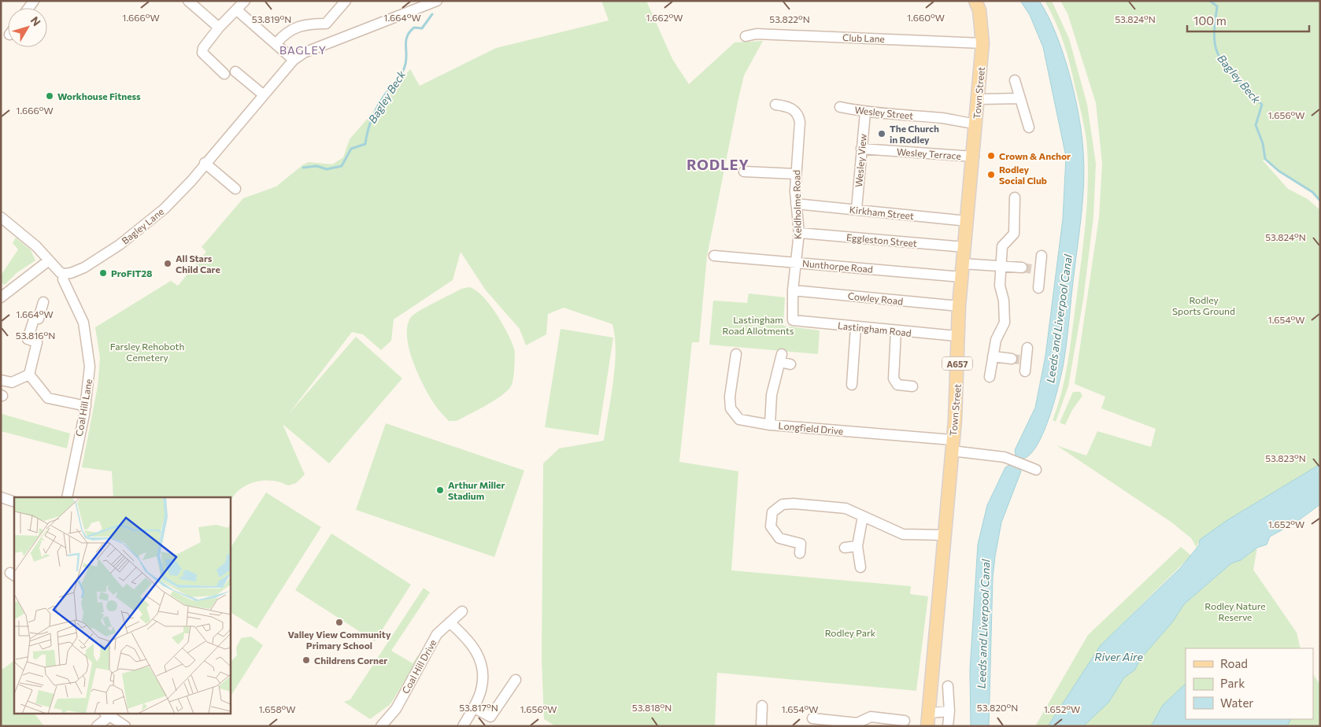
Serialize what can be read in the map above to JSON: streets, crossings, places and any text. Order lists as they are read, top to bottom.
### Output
{
  "streets": {
    "main road": ["Town Street", "A657"],
    "street": [
      "Club Lane",
      "Wesley Street",
      "Wesley Terrace",
      "Wesley View",
      "Keldholme Road",
      "Kirkham Street",
      "Bagley Lane",
      "Eggleston Street",
      "Nunthorpe Road",
      "Cowley Road",
      "Lastingham Road",
      "Coal Hill Lane",
      "Longfield Drive",
      "Coal Hill Drive"
    ]
  },
  "crossings": [
    ["Club Lane", "Town Street"],
    ["Town Street", "Wesley Street"],
    ["Town Street", "Wesley Terrace"],
    ["Town Street", "Kirkham Street"],
    ["Town Street", "Eggleston Street"],
    ["Town Street", "Nunthorpe Road"],
    ["Town Street", "Cowley Road"],
    ["Town Street", "Lastingham Road"],
    ["Town Street", "Longfield Drive"],
    ["Wesley Street", "Wesley View"],
    ["Wesley Terrace", "Wesley View"],
    ["Wesley View", "Kirkham Street"],
    ["Keldholme Road", "Kirkham Street"],
    ["Keldholme Road", "Eggleston Street"],
    ["Keldholme Road", "Nunthorpe Road"],
    ["Keldholme Road", "Cowley Road"],
    ["Keldholme Road", "Lastingham Road"],
    ["Bagley Lane", "Coal Hill Lane"]
  ],
  "districts": ["BAGLEY", "RODLEY"],
  "water": ["Bagley Beck", "Leeds and Liverpool Canal", "River Aire"],
  "parks": [
    "Rodley Sports Ground",
    "Lastingham Road Allotments",
    "Farsley Rehoboth Cemetery",
    "Rodley Nature Reserve",
    "Rodley Park"
  ],
  "places": [
    "Workhouse Fitness",
    "The Church in Rodley",
    "Crown & Anchor",
    "Rodley Social Club",
    "All Stars Child Care",
    "ProFIT28",
    "Arthur Miller Stadium",
    "Valley View Community Primary School",
    "Childrens Corner"
  ],
  "legend": ["Road", "Park", "Water"],
  "scale_bar": "100 m",
  "north": "top right",
  "coordinates": [
    "1.666°W",
    "1.664°W",
    "1.662°W",
    "1.660°W",
    "53.822°N",
    "53.824°N",
    "53.819°N",
    "1.656°W",
    "1.654°W",
    "53.816°N",
    "53.823°N",
    "1.652°W",
    "53.817°N",
    "53.818°N",
    "53.820°N",
    "1.658°W"
  ]
}
